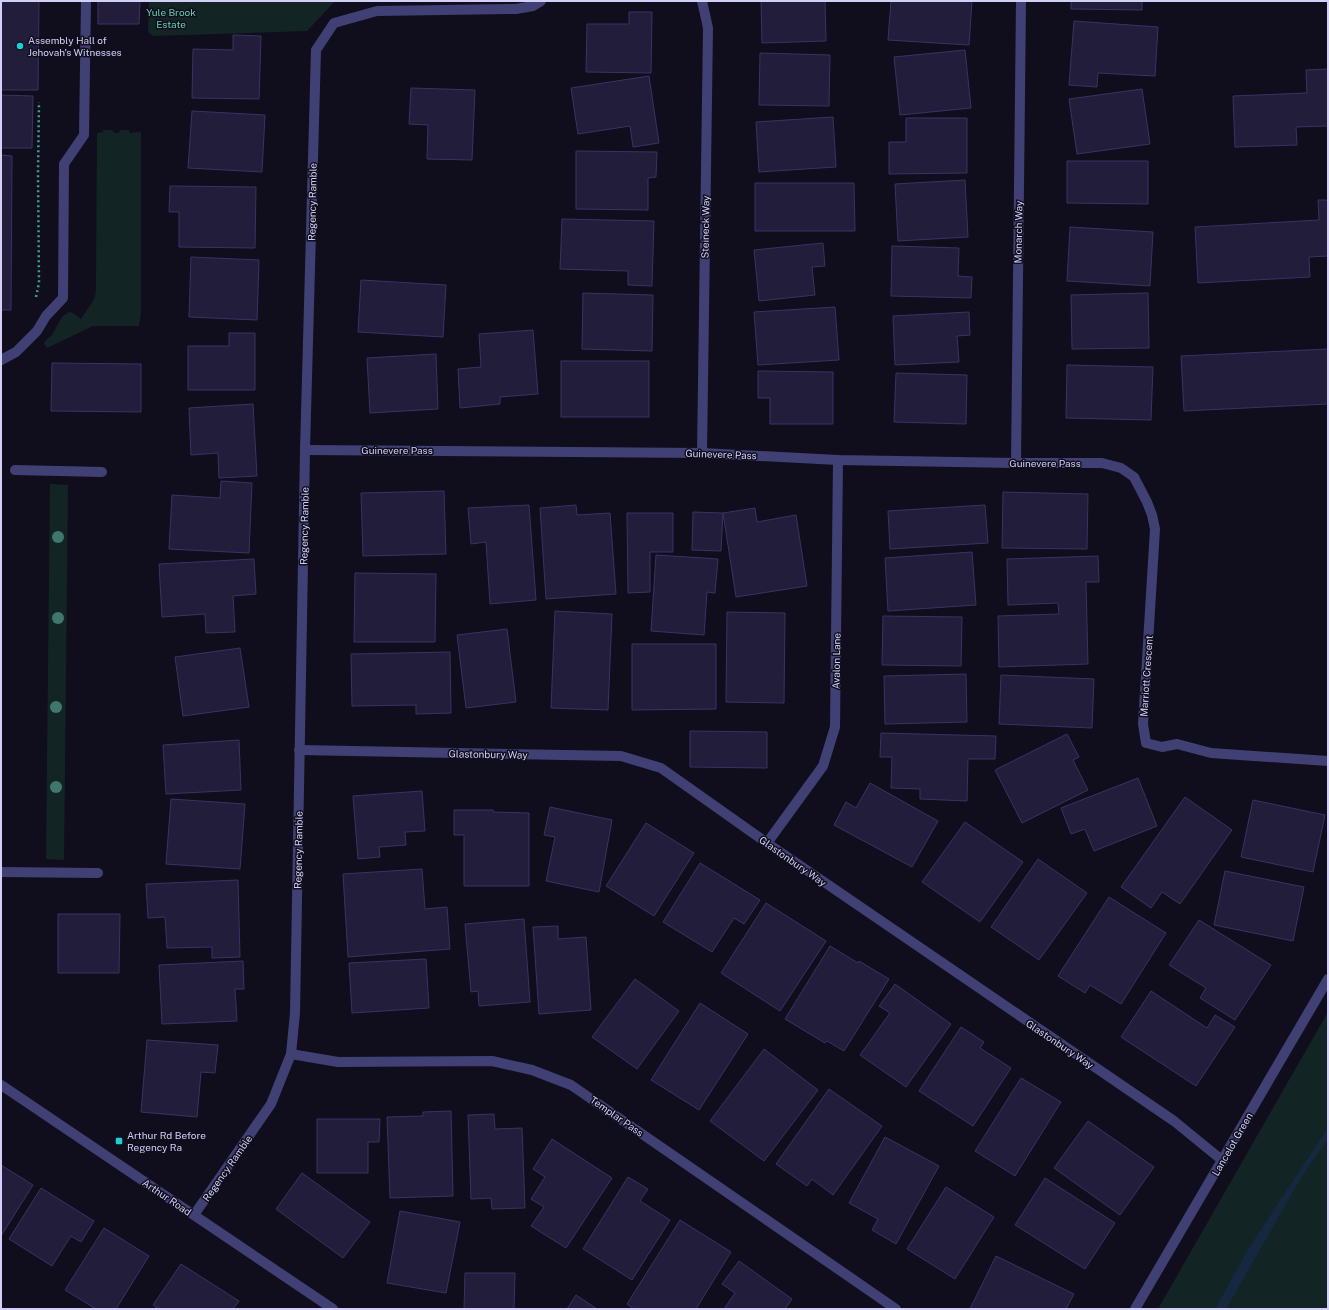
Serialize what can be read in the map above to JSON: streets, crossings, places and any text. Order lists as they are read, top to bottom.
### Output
{
  "streets": {
    "street": [
      "Regency Ramble",
      "Steineck Way",
      "Monarch Way",
      "Guinevere Pass",
      "Avalon Lane",
      "Marriott Crescent",
      "Glastonbury Way",
      "Templar Pass",
      "Lancelot Green",
      "Arthur Road"
    ]
  },
  "crossings": [
    ["Regency Ramble", "Guinevere Pass"],
    ["Regency Ramble", "Glastonbury Way"],
    ["Regency Ramble", "Templar Pass"],
    ["Regency Ramble", "Arthur Road"],
    ["Steineck Way", "Guinevere Pass"],
    ["Monarch Way", "Guinevere Pass"],
    ["Guinevere Pass", "Avalon Lane"],
    ["Guinevere Pass", "Marriott Crescent"],
    ["Avalon Lane", "Glastonbury Way"],
    ["Glastonbury Way", "Lancelot Green"]
  ],
  "parks": ["Yule Brook Estate"],
  "places": {
    "other": ["Assembly Hall of Jehovah's Witnesses"],
    "transit": ["Arthur Rd Before Regency Ra"]
  }
}
